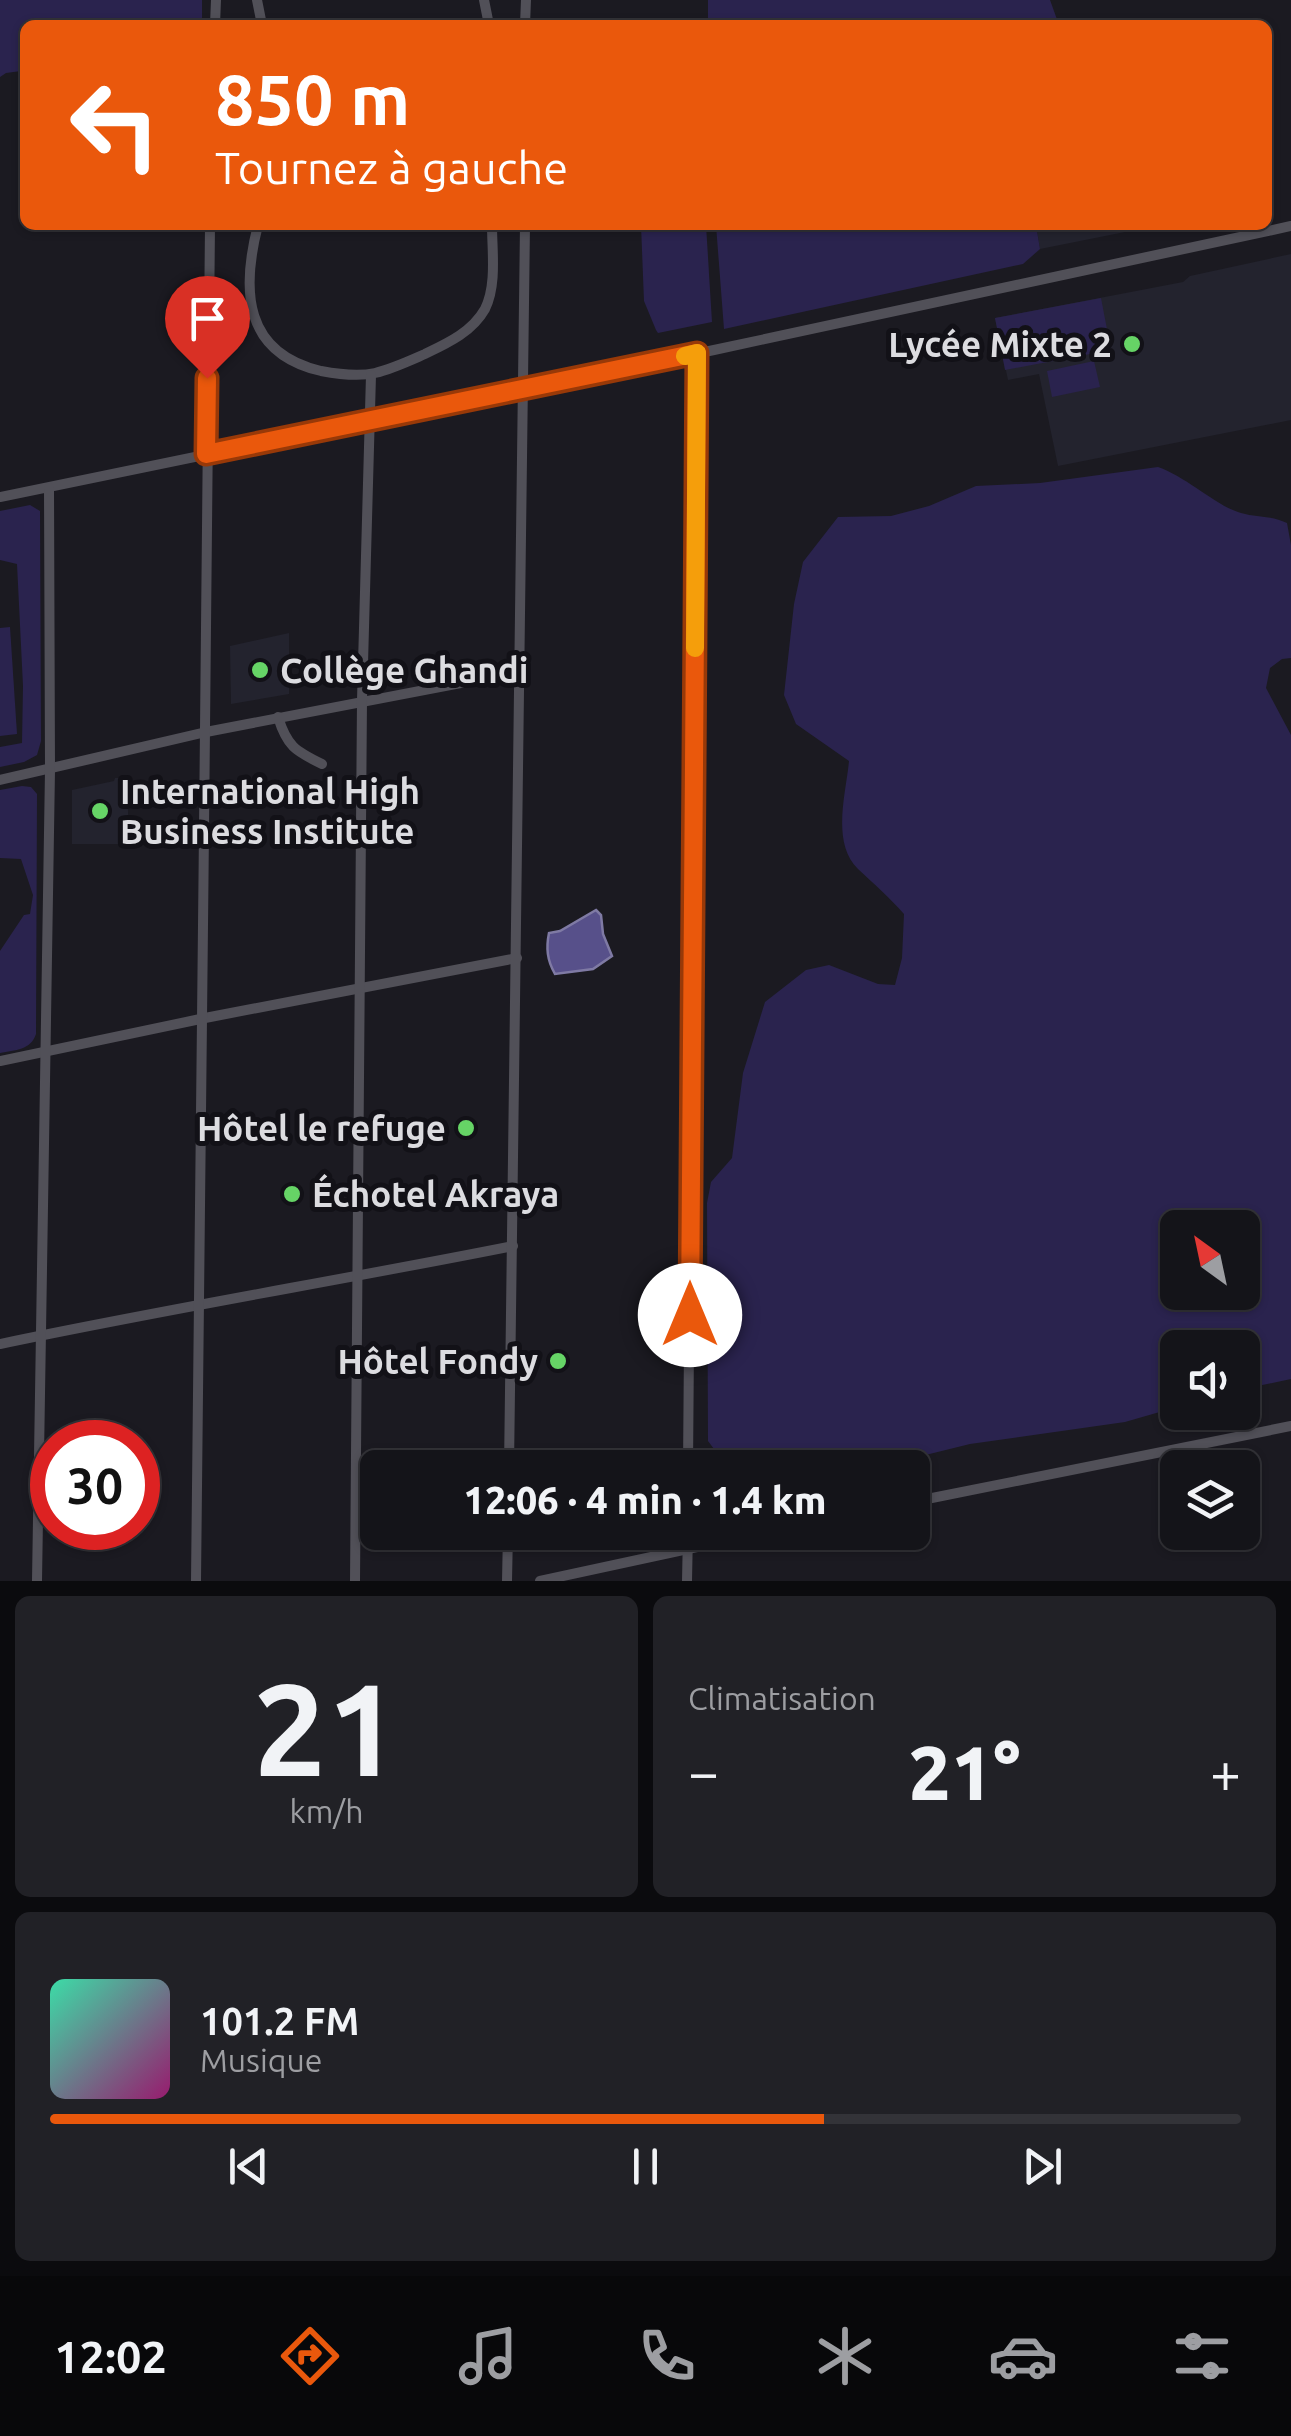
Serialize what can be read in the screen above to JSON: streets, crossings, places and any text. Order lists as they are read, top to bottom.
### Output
{
  "places": [
    "Lycée Mixte 2",
    "Collège Ghandi",
    "International High Business Institute",
    "Hôtel le refuge",
    "Échotel Akraya",
    "Hôtel Fondy"
  ],
  "north": "top left",
  "page": {
    "turn": ["850 m", "Tournez à gauche"],
    "limit": "30",
    "trip": "12:06 · 4 min · 1.4 km",
    "tile": [
      ["21", "km/h"],
      "Climatisation"
    ],
    "heat": ["−", "21°", "+"],
    "song": ["101.2 FM", "Musique"],
    "tabs": "12:02"
  }
}
